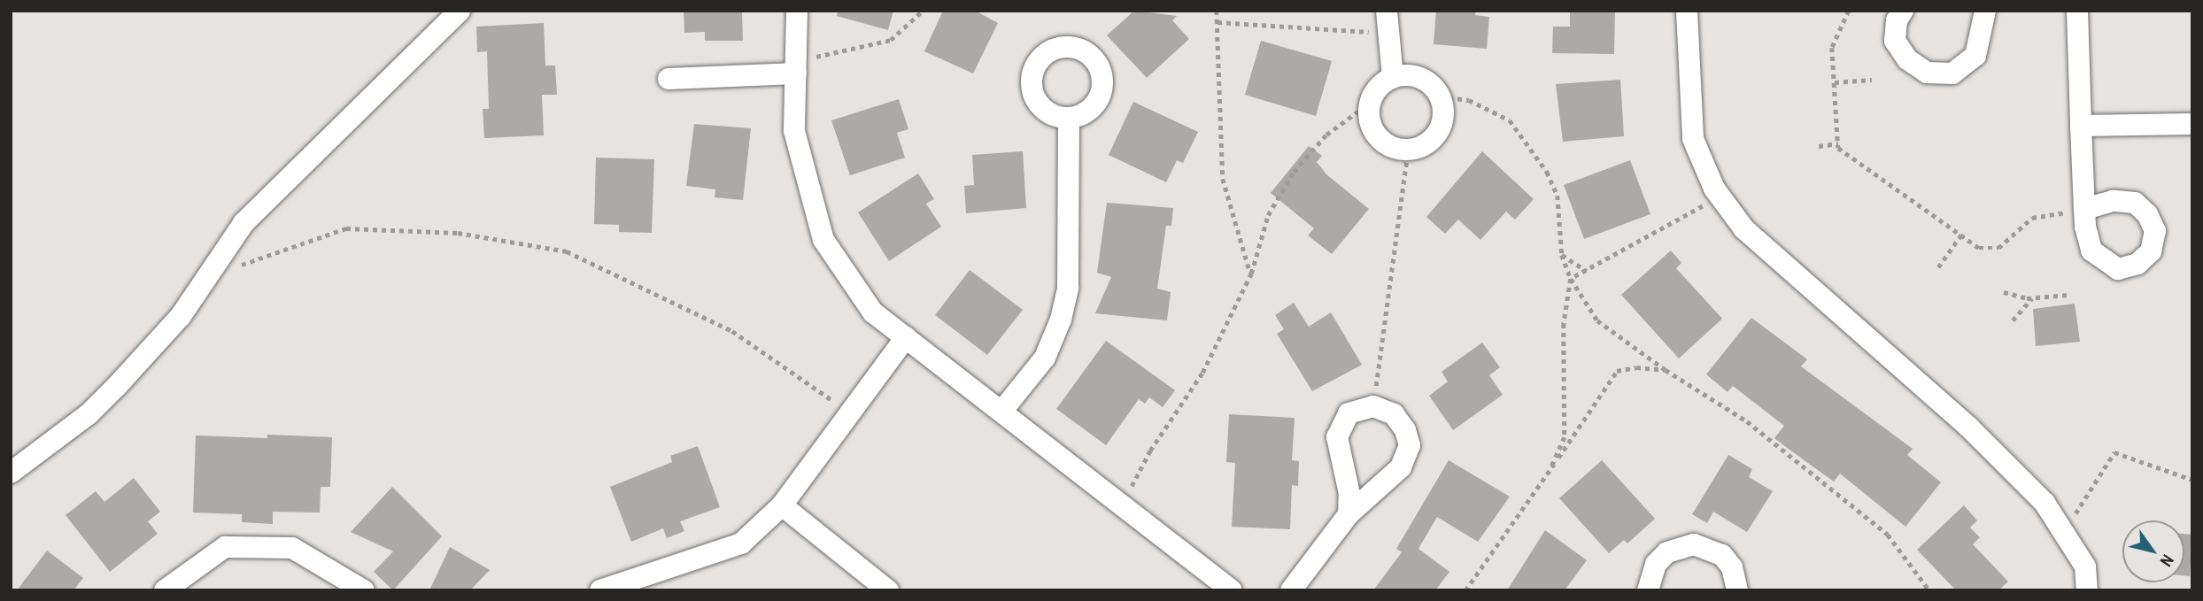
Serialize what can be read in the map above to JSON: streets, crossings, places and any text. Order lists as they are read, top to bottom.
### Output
{
  "north": "bottom right"
}
